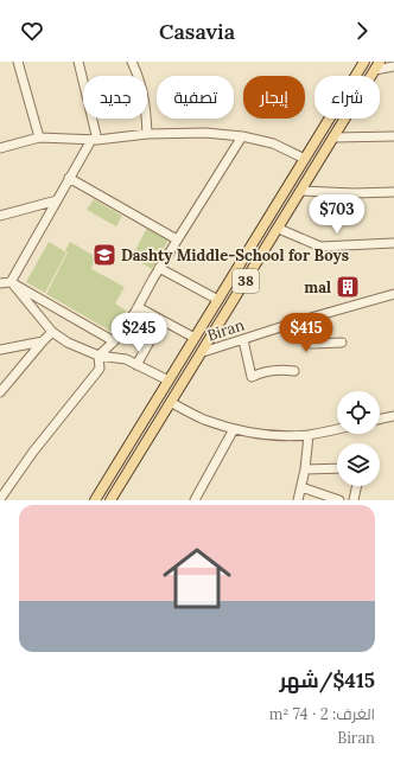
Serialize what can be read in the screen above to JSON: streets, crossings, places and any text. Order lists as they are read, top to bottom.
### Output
{
  "streets": {
    "main road": ["38"],
    "street": ["Biran"]
  },
  "crossings": [
    ["38", "Biran"]
  ],
  "places": {
    "school or university": ["Dashty Middle-School for Boys"],
    "building": ["mal"]
  },
  "page": {
    "header": "Casavia",
    "chip": [
      "شراء",
      "إيجار",
      "تصفية",
      "جديد"
    ],
    "price": ["$703", "$245", "$415"],
    "list": [
      {
        "name": "$415/شهر",
        "note": "الغرف: 2 · 74 m² · Biran"
      }
    ]
  }
}
